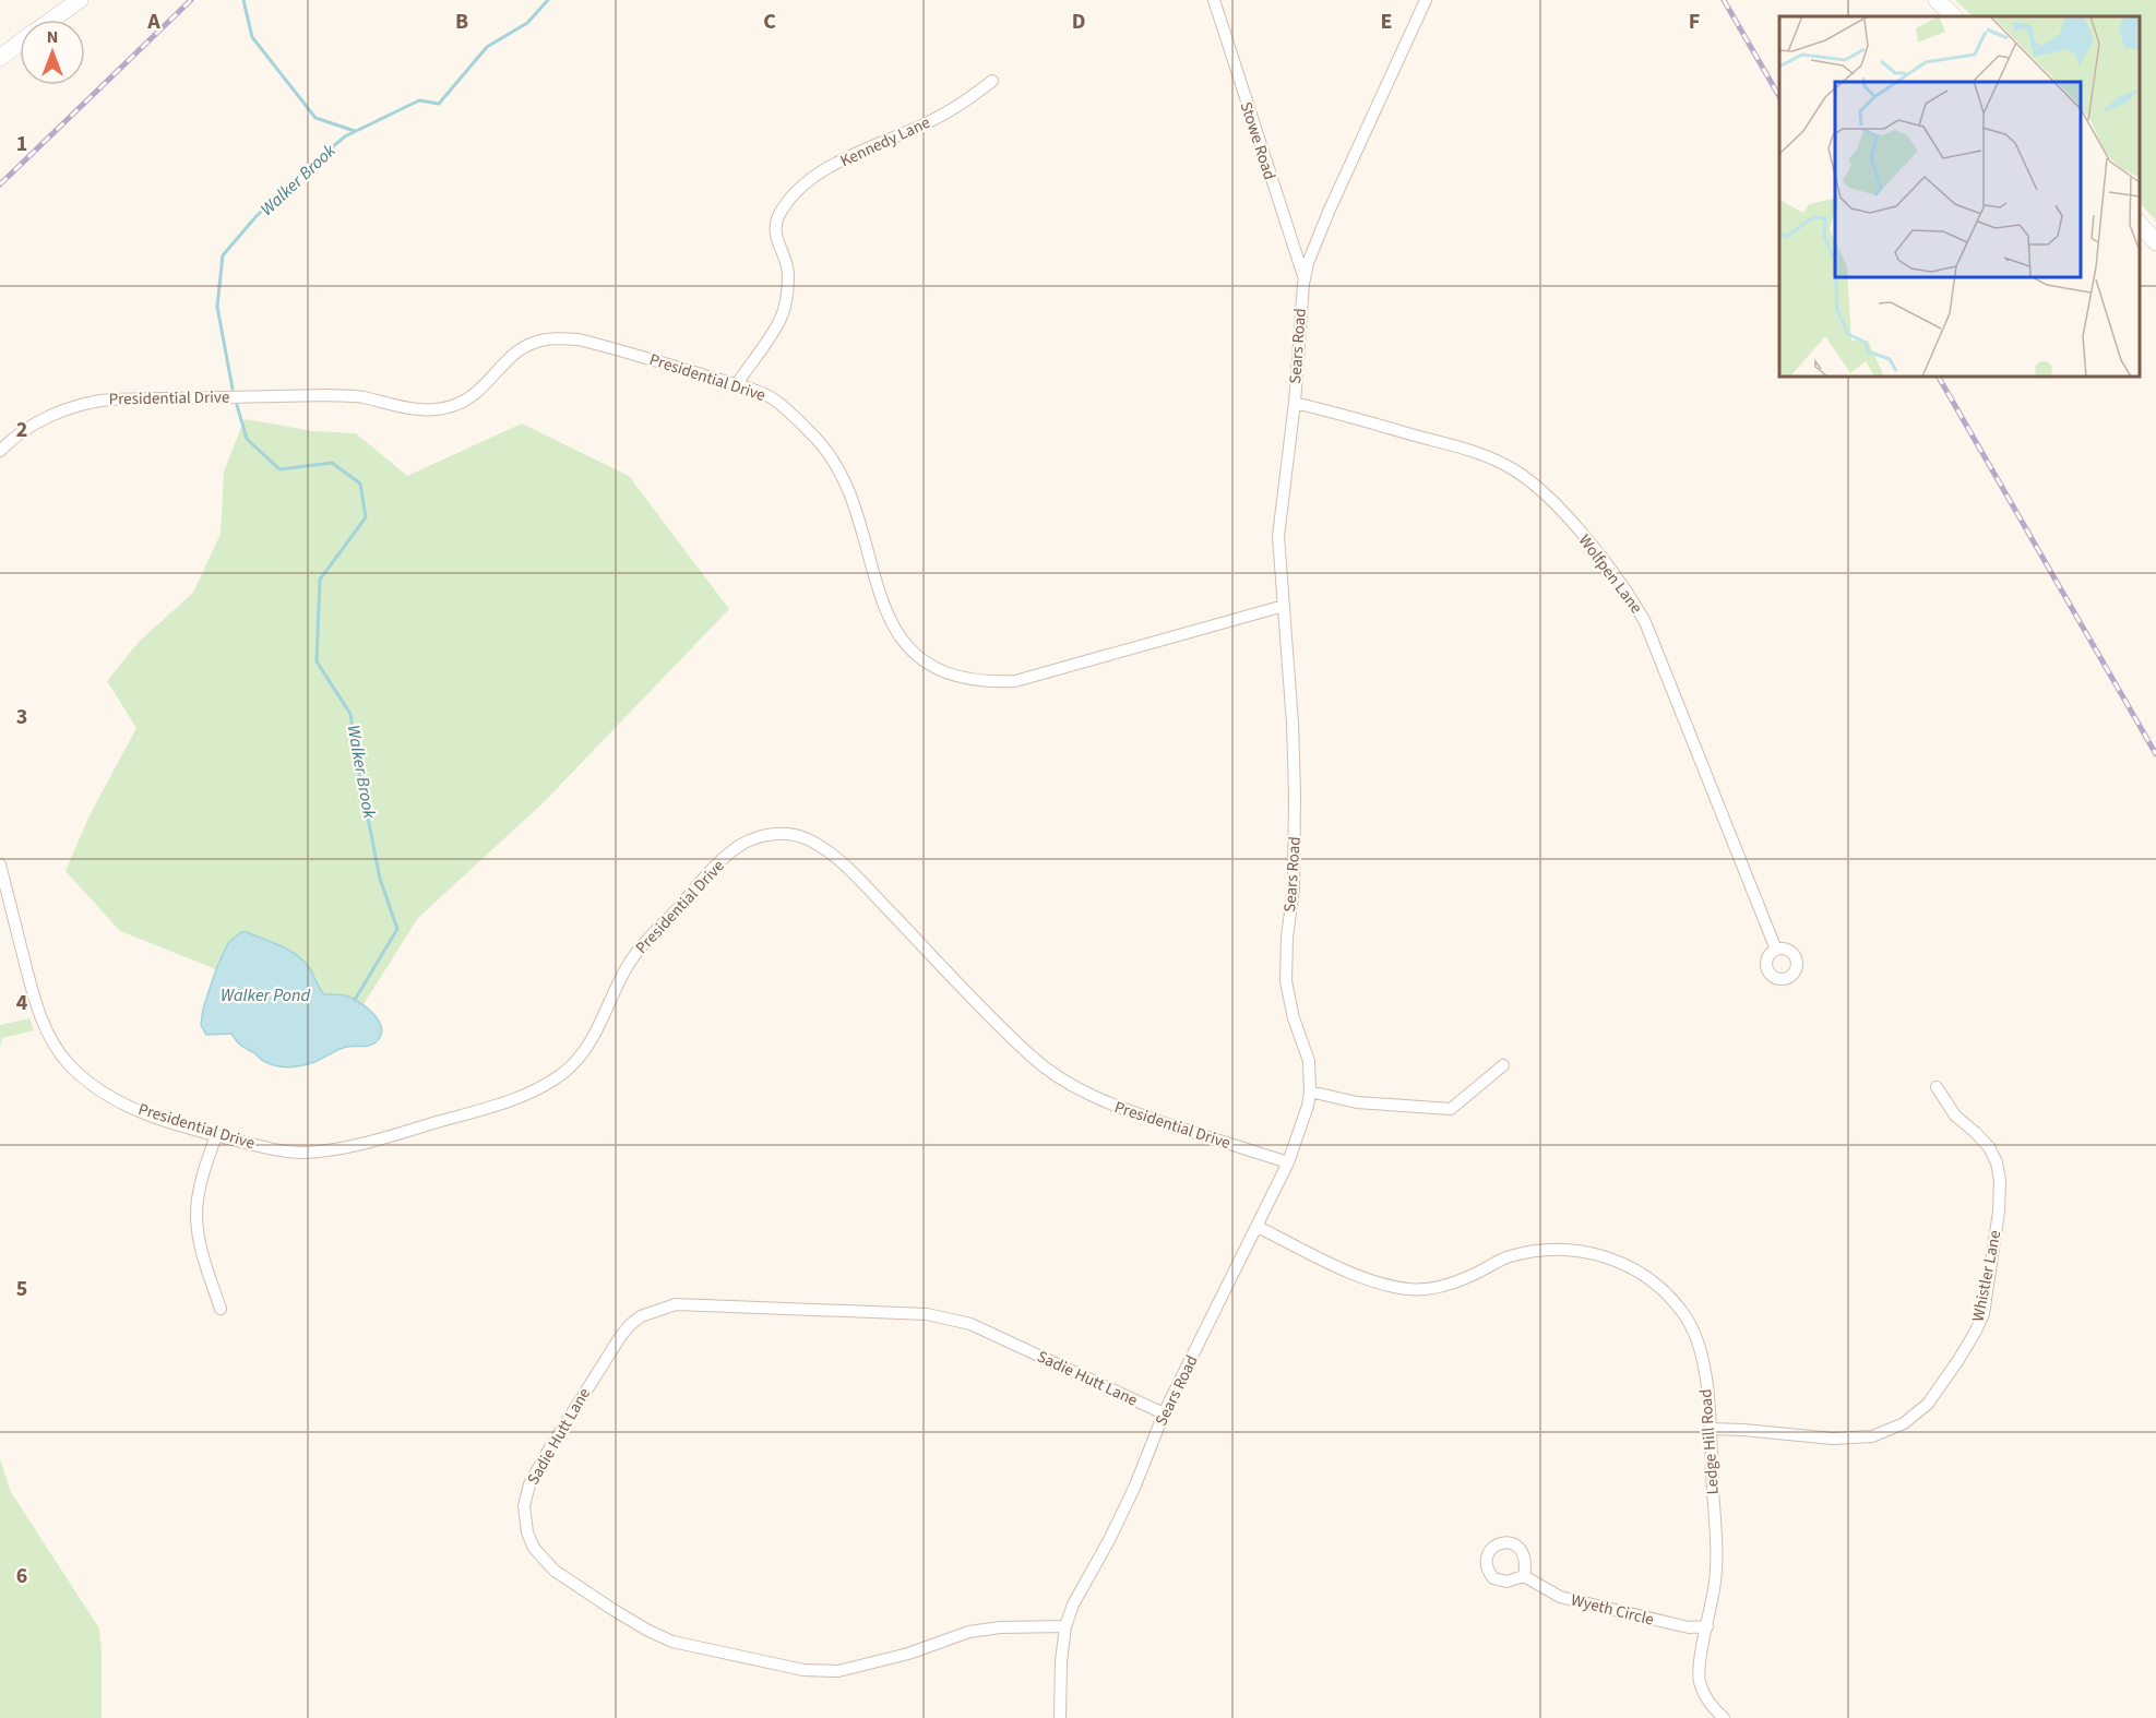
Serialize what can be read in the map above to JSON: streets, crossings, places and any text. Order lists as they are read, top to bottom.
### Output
{
  "streets": {
    "street": [
      "Stowe Road",
      "Kennedy Lane",
      "Sears Road",
      "Presidential Drive",
      "Wolfpen Lane",
      "Whistler Lane",
      "Sadie Hutt Lane",
      "Ledge Hill Road",
      "Wyeth Circle"
    ]
  },
  "crossings": [
    ["Stowe Road", "Sears Road"],
    ["Kennedy Lane", "Presidential Drive"],
    ["Sears Road", "Presidential Drive"],
    ["Sears Road", "Wolfpen Lane"],
    ["Sears Road", "Sadie Hutt Lane"],
    ["Sears Road", "Ledge Hill Road"],
    ["Whistler Lane", "Ledge Hill Road"],
    ["Ledge Hill Road", "Wyeth Circle"]
  ],
  "water": ["Walker Brook", "Walker Pond"],
  "north": "top",
  "grid": {
    "columns": [
      "A",
      "B",
      "C",
      "D",
      "E",
      "F"
    ],
    "rows": [
      "1",
      "2",
      "3",
      "4",
      "5",
      "6"
    ]
  }
}
